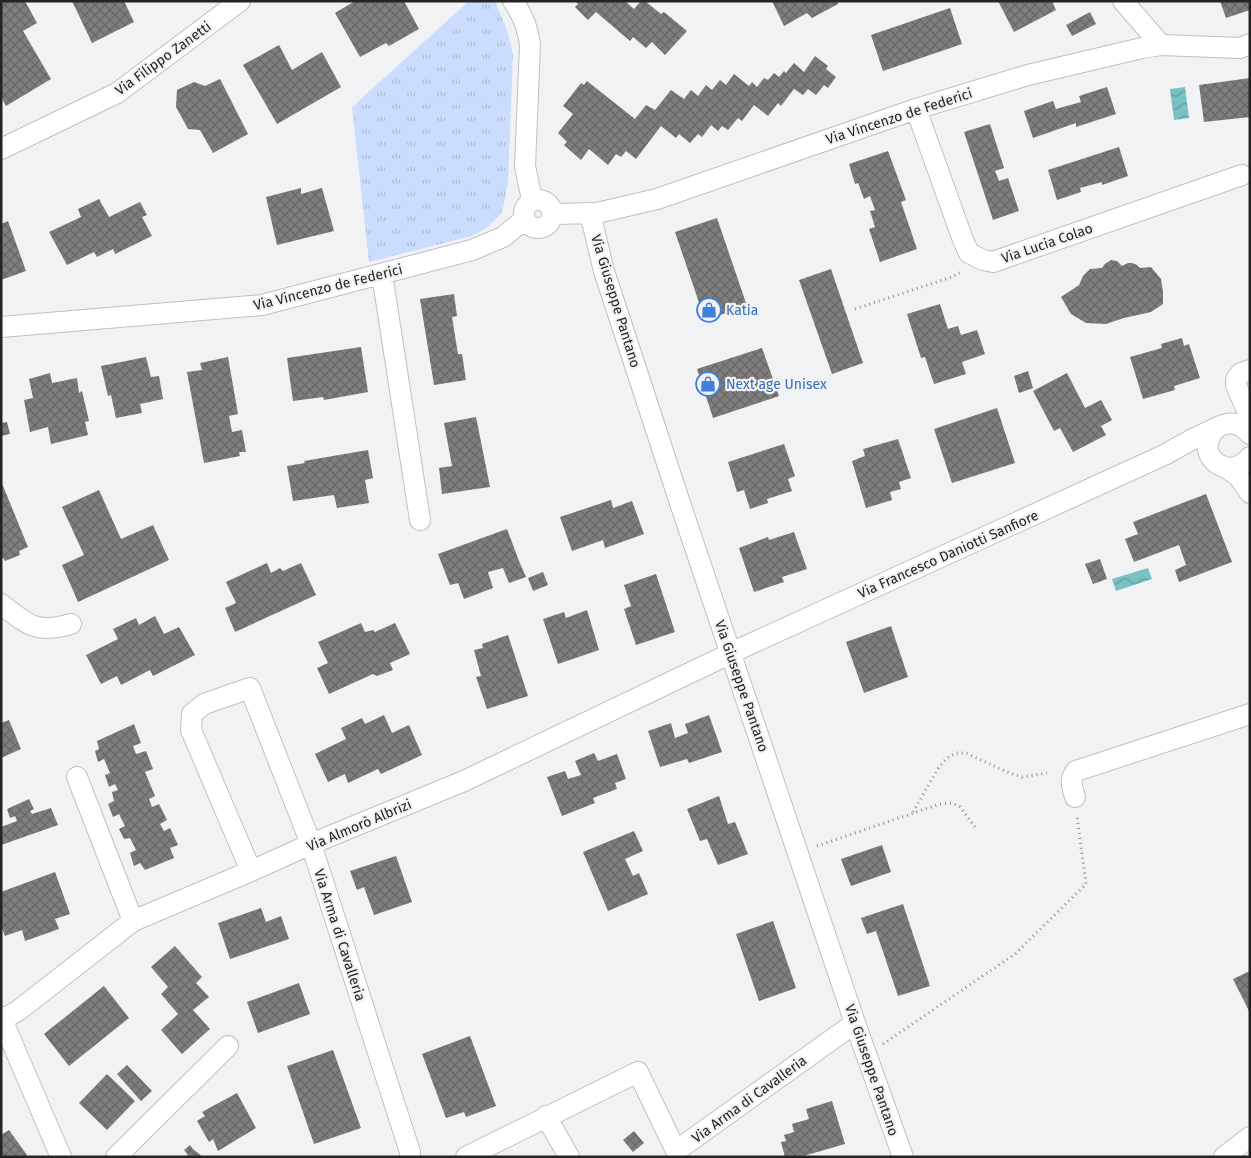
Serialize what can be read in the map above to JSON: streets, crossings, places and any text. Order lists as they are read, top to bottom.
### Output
{
  "streets": {
    "street": [
      "Via Filippo Zanetti",
      "Via Vincenzo de Federici",
      "Via Lucia Colao",
      "Via Giuseppe Pantano",
      "Via Francesco Daniotti Sanfiore",
      "Via Almorò Albrizi",
      "Via Arma di Cavalleria"
    ]
  },
  "crossings": [
    ["Via Vincenzo de Federici", "Via Lucia Colao"],
    ["Via Vincenzo de Federici", "Via Giuseppe Pantano"],
    ["Via Giuseppe Pantano", "Via Francesco Daniotti Sanfiore"],
    ["Via Giuseppe Pantano", "Via Almorò Albrizi"],
    ["Via Giuseppe Pantano", "Via Arma di Cavalleria"],
    ["Via Francesco Daniotti Sanfiore", "Via Almorò Albrizi"],
    ["Via Almorò Albrizi", "Via Arma di Cavalleria"]
  ],
  "places": {
    "shop": ["Katia", "Next age Unisex"]
  }
}
